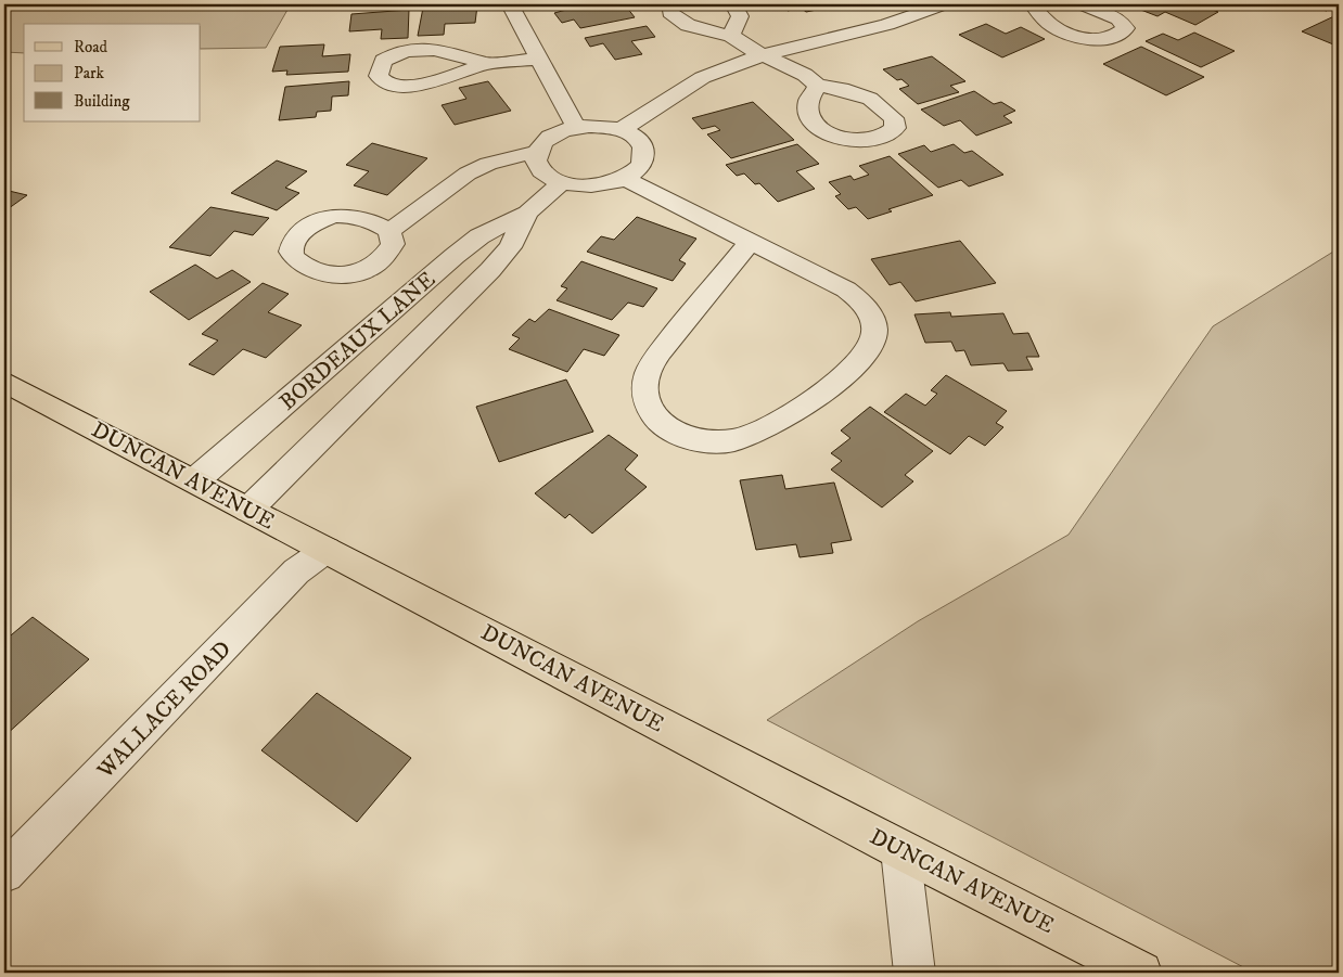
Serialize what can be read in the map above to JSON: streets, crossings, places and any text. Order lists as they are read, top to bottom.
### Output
{
  "streets": {
    "main road": ["DUNCAN AVENUE"],
    "street": ["BORDEAUX LANE", "WALLACE ROAD"]
  },
  "crossings": [
    ["BORDEAUX LANE", "DUNCAN AVENUE"],
    ["DUNCAN AVENUE", "WALLACE ROAD"]
  ],
  "legend": ["Road", "Park", "Building"]
}
